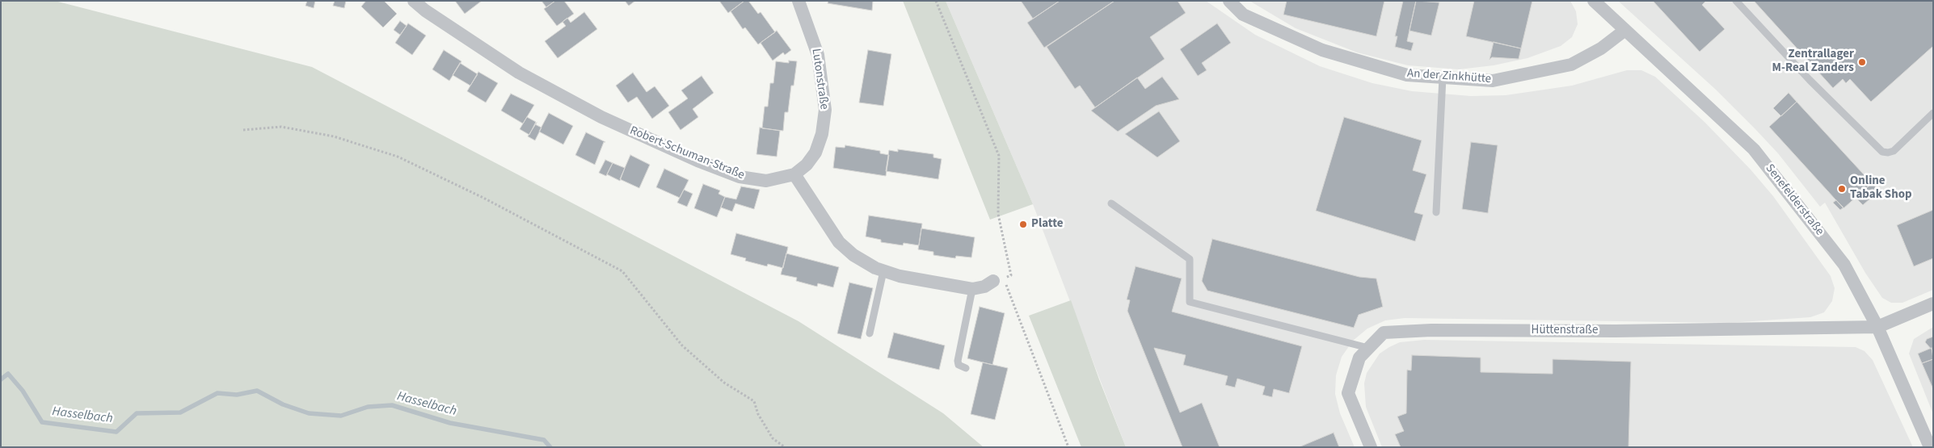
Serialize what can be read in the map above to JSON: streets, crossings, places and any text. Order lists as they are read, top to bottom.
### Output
{
  "streets": {
    "street": [
      "An der Zinkhütte",
      "Lutonstraße",
      "Robert-Schuman-Straße",
      "Senefelderstraße",
      "Hüttenstraße"
    ]
  },
  "crossings": [
    ["An der Zinkhütte", "Senefelderstraße"],
    ["Lutonstraße", "Robert-Schuman-Straße"],
    ["Senefelderstraße", "Hüttenstraße"]
  ],
  "water": ["Hasselbach"],
  "places": ["Zentrallager M-Real Zanders", "Online Tabak Shop", "Platte"]
}
